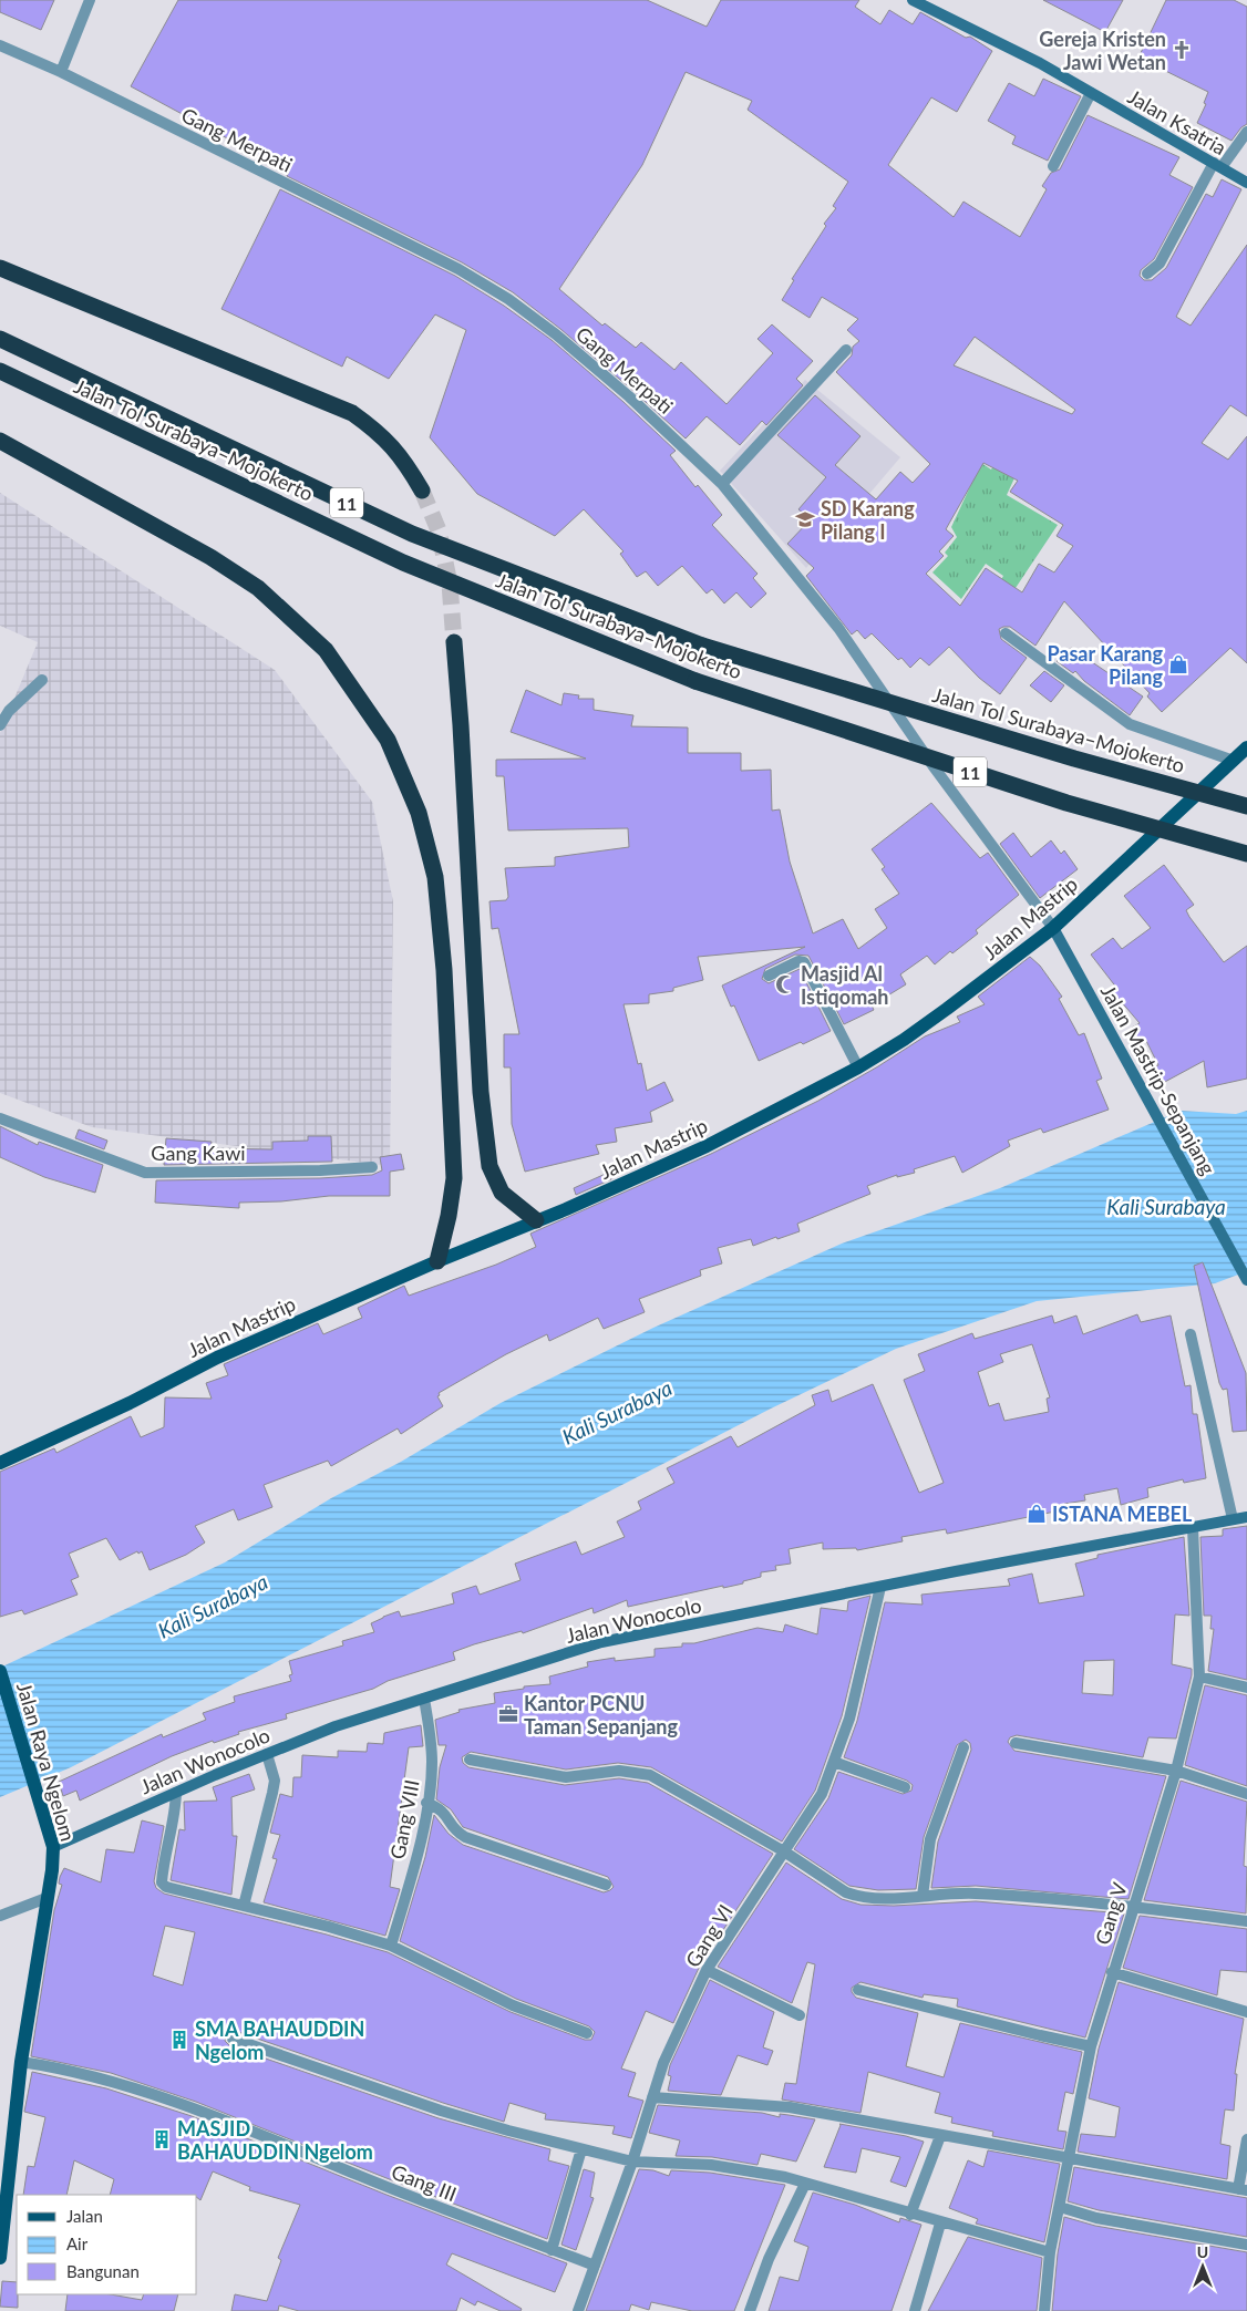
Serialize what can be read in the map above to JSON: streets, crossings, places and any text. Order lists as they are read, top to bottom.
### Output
{
  "streets": {
    "highway": ["Jalan Tol Surabaya–Mojokerto", "11"],
    "main road": [
      "Jalan Ksatria",
      "Jalan Mastrip",
      "Jalan Mastrip-Sepanjang",
      "Jalan Wonocolo",
      "Jalan Raya Ngelom"
    ],
    "street": [
      "Gang Merpati",
      "Gang Kawi",
      "Gang VIII",
      "Gang V",
      "Gang VI",
      "Gang III"
    ]
  },
  "crossings": [
    ["Gang Merpati", "Jalan Mastrip"],
    ["Gang Merpati", "Jalan Mastrip-Sepanjang"],
    ["Jalan Mastrip", "Jalan Mastrip-Sepanjang"],
    ["Jalan Wonocolo", "Jalan Raya Ngelom"],
    ["Jalan Wonocolo", "Gang VIII"],
    ["Jalan Wonocolo", "Gang V"],
    ["Jalan Wonocolo", "Gang VI"],
    ["Jalan Raya Ngelom", "Gang III"],
    ["Gang VI", "Gang III"]
  ],
  "water": ["Kali Surabaya"],
  "places": {
    "church": ["Gereja Kristen Jawi Wetan"],
    "school or university": ["SD Karang Pilang I"],
    "shop": ["Pasar Karang Pilang", "ISTANA MEBEL"],
    "mosque": ["Masjid Al Istiqomah"],
    "office": ["Kantor PCNU Taman Sepanjang"],
    "building": ["SMA BAHAUDDIN Ngelom", "MASJID BAHAUDDIN Ngelom"]
  },
  "legend": ["Jalan", "Air", "Bangunan"],
  "north": "top"
}
